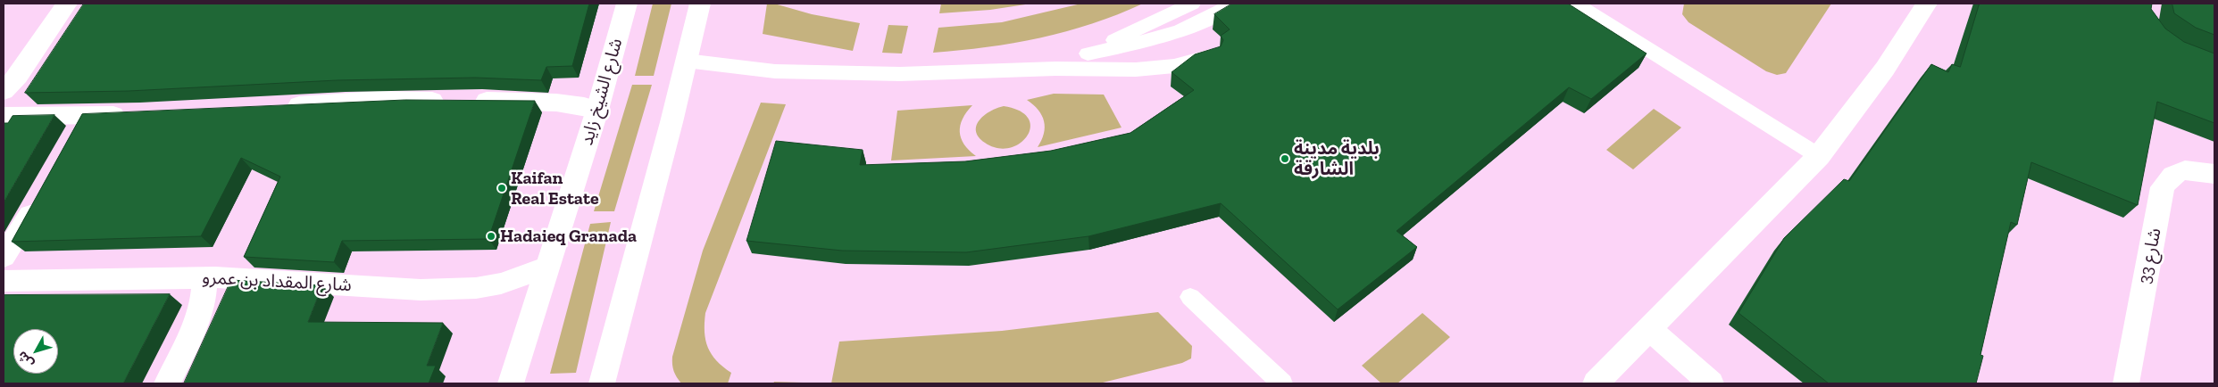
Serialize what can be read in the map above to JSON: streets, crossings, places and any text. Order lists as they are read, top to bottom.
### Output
{
  "streets": {
    "street": ["شارع الشيخ زايد", "شارع 33", "شارع المقداد بن عمرو"]
  },
  "crossings": [
    ["شارع الشيخ زايد", "شارع المقداد بن عمرو"]
  ],
  "places": ["بلدية مدينة الشارقة", "Kaifan Real Estate", "Hadaieq Granada"],
  "north": "bottom left"
}
